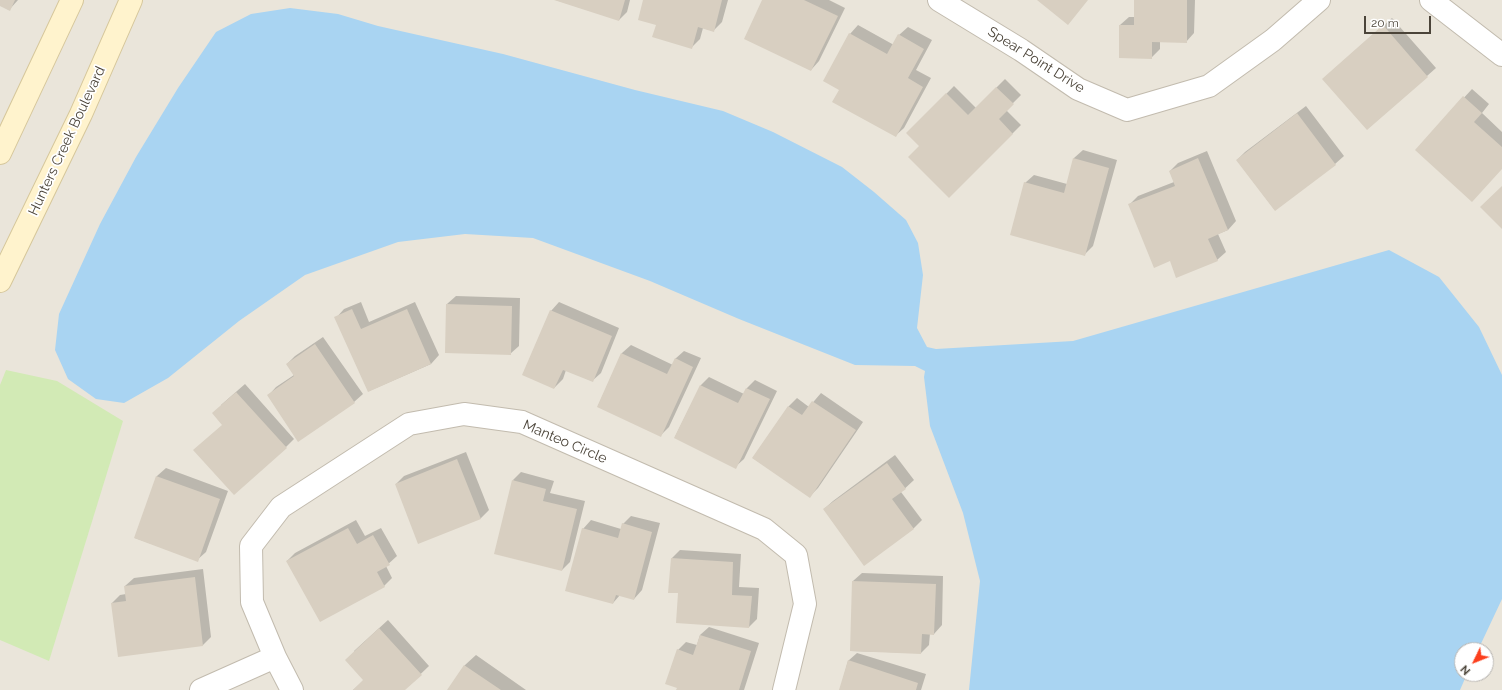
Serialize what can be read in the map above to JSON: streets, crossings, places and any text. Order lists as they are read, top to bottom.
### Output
{
  "streets": {
    "street": ["Spear Point Drive", "Hunters Creek Boulevard", "Manteo Circle"]
  },
  "scale_bar": "20 m",
  "north": "bottom left"
}
